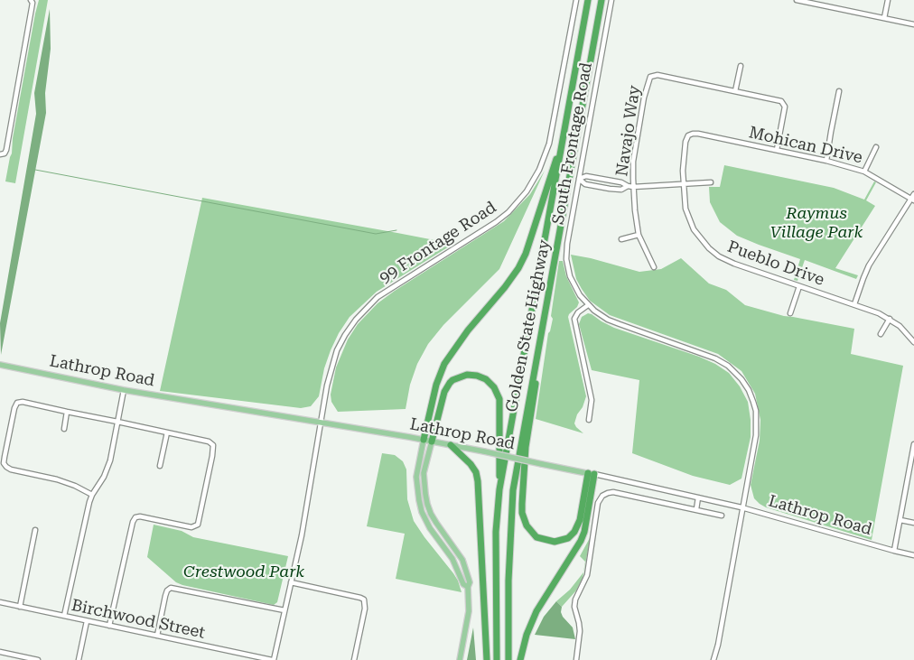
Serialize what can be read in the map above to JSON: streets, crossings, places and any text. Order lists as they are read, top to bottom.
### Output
{
  "streets": {
    "highway": ["Golden State Highway"],
    "main road": ["Lathrop Road"],
    "street": [
      "Navajo Way",
      "South Frontage Road",
      "Mohican Drive",
      "99 Frontage Road",
      "Pueblo Drive",
      "Birchwood Street"
    ]
  },
  "crossings": [
    ["South Frontage Road", "Lathrop Road"],
    ["Mohican Drive", "Pueblo Drive"],
    ["99 Frontage Road", "Lathrop Road"],
    ["99 Frontage Road", "Birchwood Street"]
  ],
  "parks": ["Raymus Village Park", "Crestwood Park"]
}
